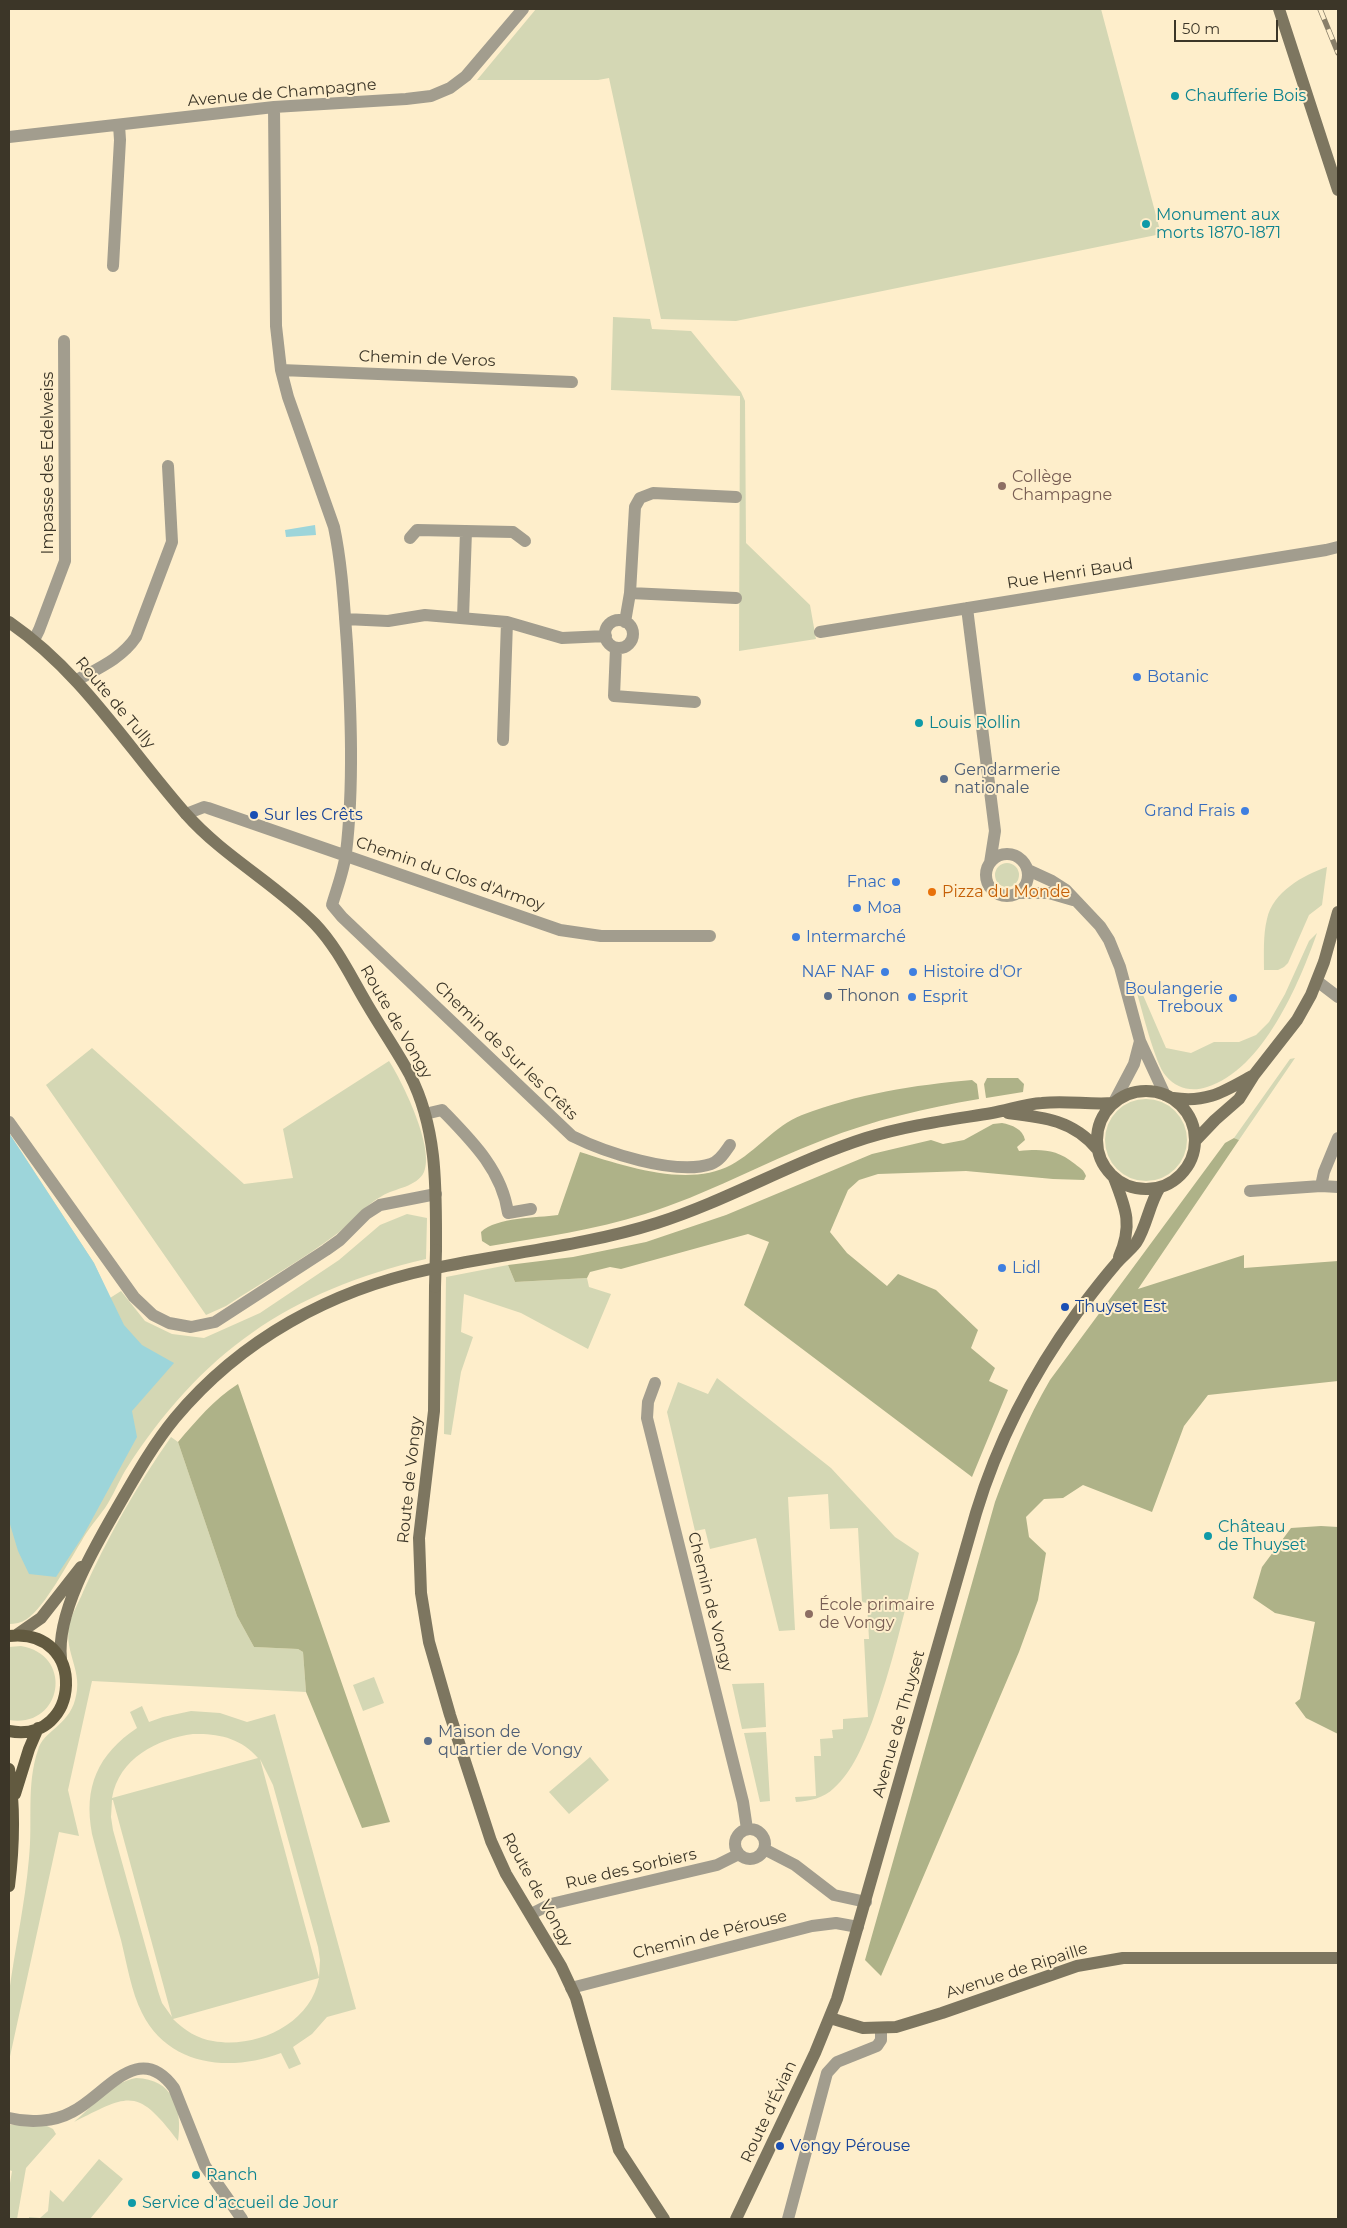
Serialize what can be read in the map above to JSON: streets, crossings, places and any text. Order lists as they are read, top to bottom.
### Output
{
  "streets": {
    "street": [
      "Avenue de Champagne",
      "Chemin de Veros",
      "Impasse des Edelweiss",
      "Rue Henri Baud",
      "Route de Tully",
      "Chemin du Clos d'Armoy",
      "Route de Vongy",
      "Chemin de Sur les Crêts",
      "Chemin de Vongy",
      "Avenue de Thuyset",
      "Rue des Sorbiers",
      "Chemin de Pérouse",
      "Avenue de Ripaille",
      "Route d'Évian"
    ]
  },
  "crossings": [
    ["Impasse des Edelweiss", "Route de Tully"],
    ["Route de Tully", "Chemin du Clos d'Armoy"],
    ["Route de Tully", "Route de Vongy"],
    ["Chemin du Clos d'Armoy", "Route de Vongy"],
    ["Chemin du Clos d'Armoy", "Chemin de Sur les Crêts"],
    ["Route de Vongy", "Rue des Sorbiers"],
    ["Route de Vongy", "Chemin de Pérouse"],
    ["Chemin de Vongy", "Rue des Sorbiers"],
    ["Avenue de Thuyset", "Chemin de Pérouse"],
    ["Avenue de Thuyset", "Avenue de Ripaille"],
    ["Avenue de Thuyset", "Route d'Évian"],
    ["Avenue de Ripaille", "Route d'Évian"]
  ],
  "places": [
    "Chaufferie Bois",
    "Monument aux morts 1870-1871",
    "Collège Champagne",
    "Botanic",
    "Louis Rollin",
    "Gendarmerie nationale",
    "Grand Frais",
    "Sur les Crêts",
    "Fnac",
    "Pizza du Monde",
    "Moa",
    "Intermarché",
    "NAF NAF",
    "Histoire d'Or",
    "Thonon",
    "Esprit",
    "Boulangerie Treboux",
    "Lidl",
    "Thuyset Est",
    "Château de Thuyset",
    "École primaire de Vongy",
    "Maison de quartier de Vongy",
    "Vongy Pérouse",
    "Ranch",
    "Service d'accueil de Jour"
  ],
  "scale_bar": "50 m"
}
